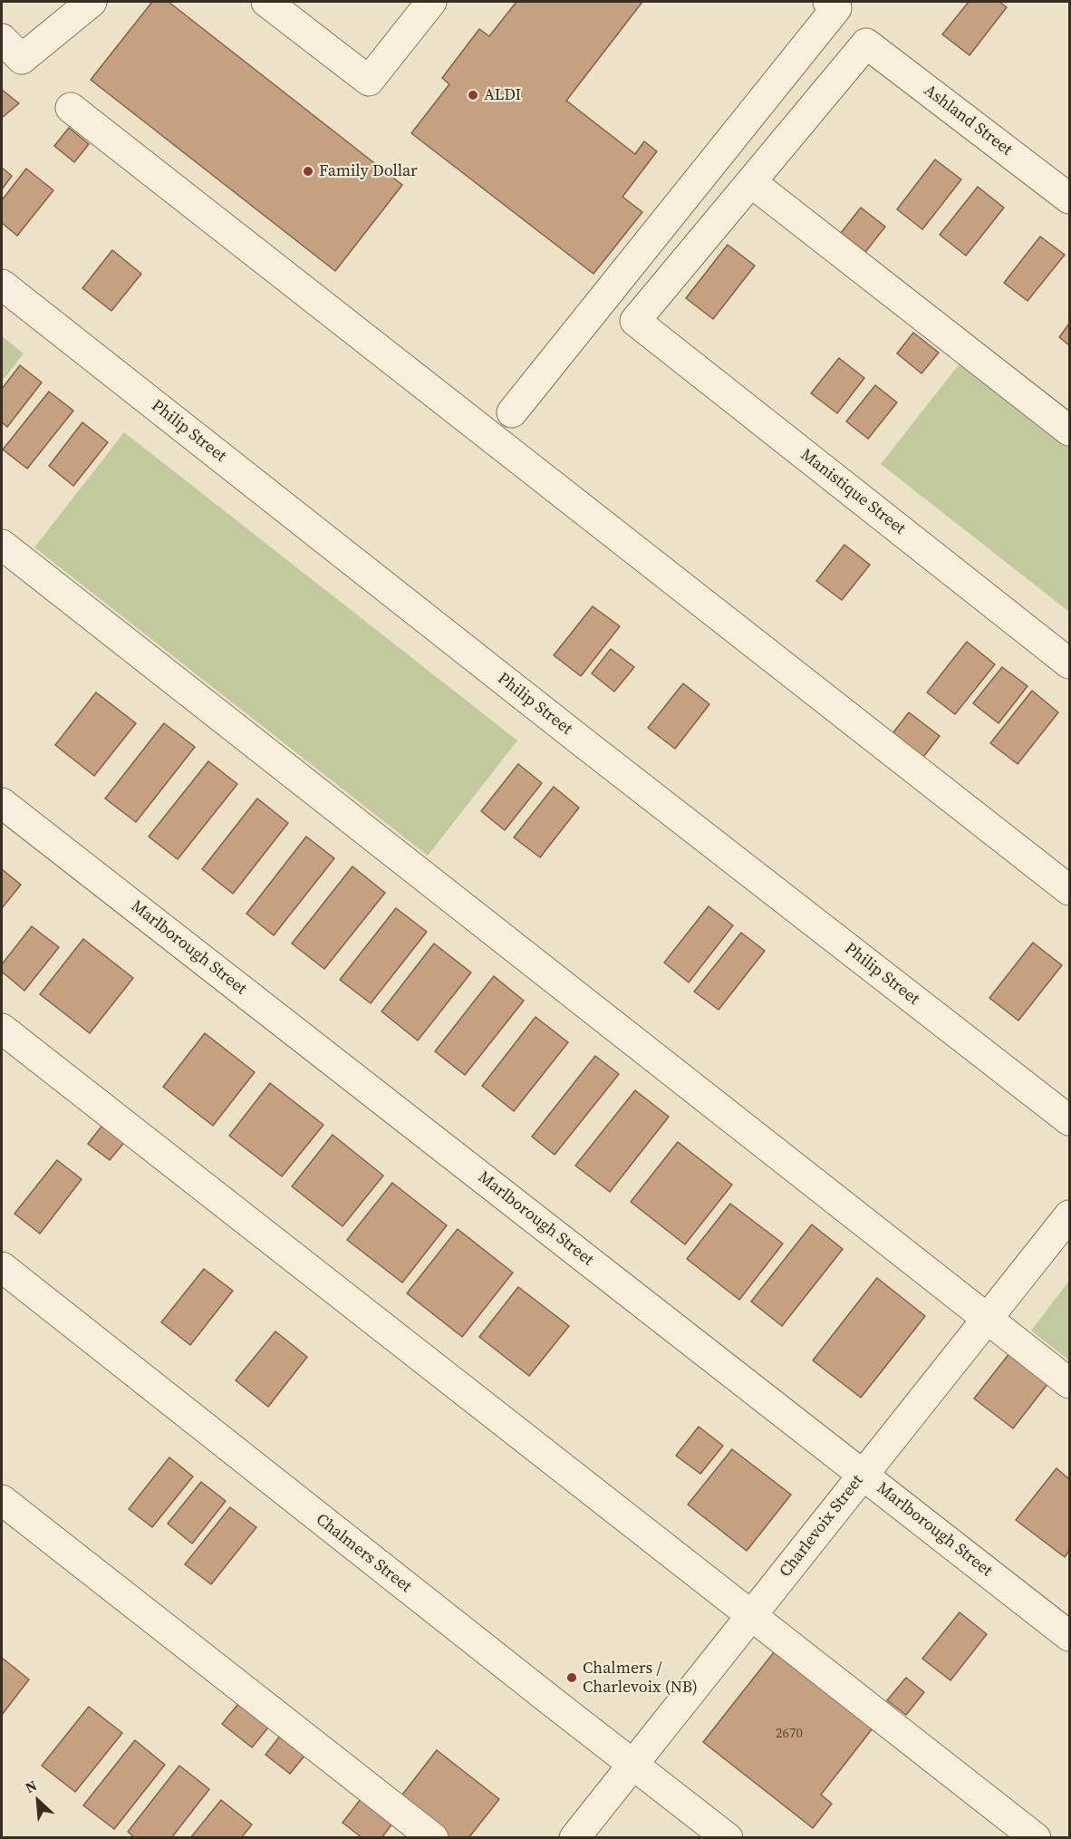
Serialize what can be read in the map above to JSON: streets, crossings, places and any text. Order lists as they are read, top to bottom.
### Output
{
  "streets": {
    "street": [
      "Ashland Street",
      "Philip Street",
      "Manistique Street",
      "Marlborough Street",
      "Charlevoix Street",
      "Chalmers Street"
    ]
  },
  "crossings": [
    ["Ashland Street", "Manistique Street"],
    ["Marlborough Street", "Charlevoix Street"],
    ["Charlevoix Street", "Chalmers Street"]
  ],
  "places": ["ALDI", "Family Dollar", "Chalmers / Charlevoix (NB)"],
  "house_numbers": ["2670"],
  "north": "top left"
}
